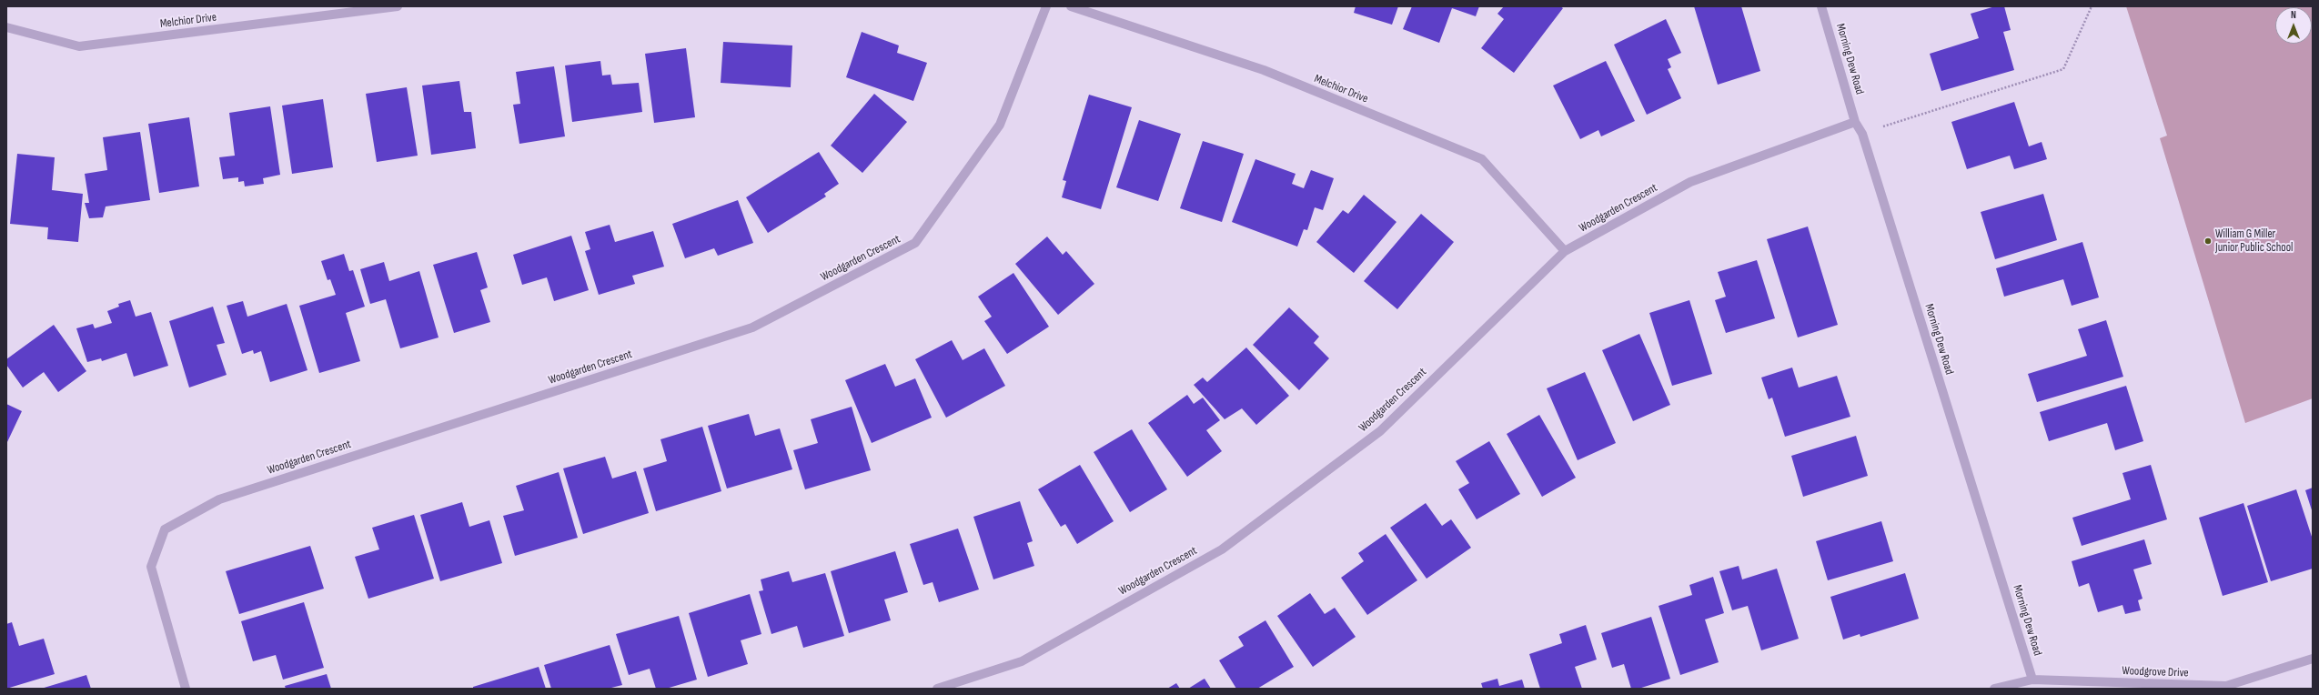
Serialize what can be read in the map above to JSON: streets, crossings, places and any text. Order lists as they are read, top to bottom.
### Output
{
  "streets": {
    "street": [
      "Melchior Drive",
      "Morning Dew Road",
      "Woodgarden Crescent",
      "Woodgrove Drive"
    ]
  },
  "crossings": [
    ["Melchior Drive", "Woodgarden Crescent"],
    ["Morning Dew Road", "Woodgarden Crescent"],
    ["Morning Dew Road", "Woodgrove Drive"]
  ],
  "places": ["William G Miller Junior Public School"],
  "north": "top"
}
